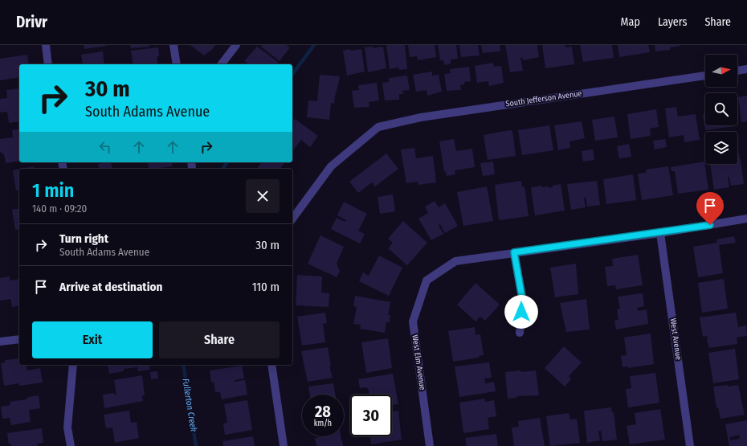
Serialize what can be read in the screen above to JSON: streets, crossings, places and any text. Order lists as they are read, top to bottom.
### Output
{
  "streets": {
    "street": ["South Jefferson Avenue", "West Avenue", "West Elm Avenue"]
  },
  "water": ["Fullerton Creek"],
  "north": "right",
  "page": {
    "header": "Drivr",
    "nav": ["Map", "Layers", "Share"],
    "turn": ["30 m", "South Adams Avenue"],
    "heading": ["1 min", "140 m · 09:20"],
    "list": [
      {
        "name": "Turn right",
        "note": "South Adams Avenue",
        "value": "30 m"
      },
      {
        "name": "Arrive at destination",
        "value": "110 m"
      }
    ],
    "buttons": ["Exit", "Share"],
    "speed": "28 km/h",
    "limit": "30"
  }
}
